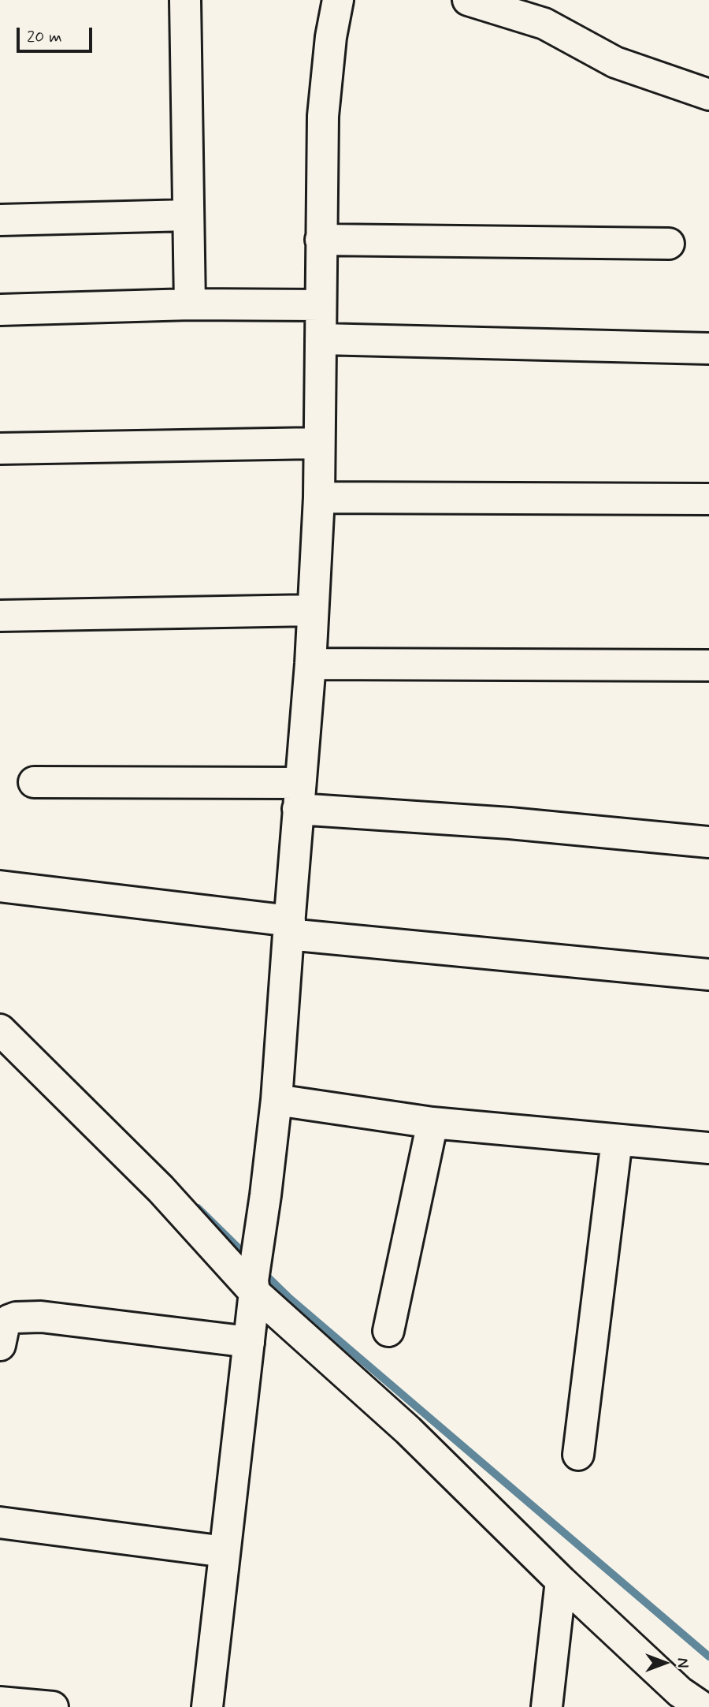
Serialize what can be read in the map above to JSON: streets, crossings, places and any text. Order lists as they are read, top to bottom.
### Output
{
  "scale_bar": "20 m",
  "north": "right"
}
